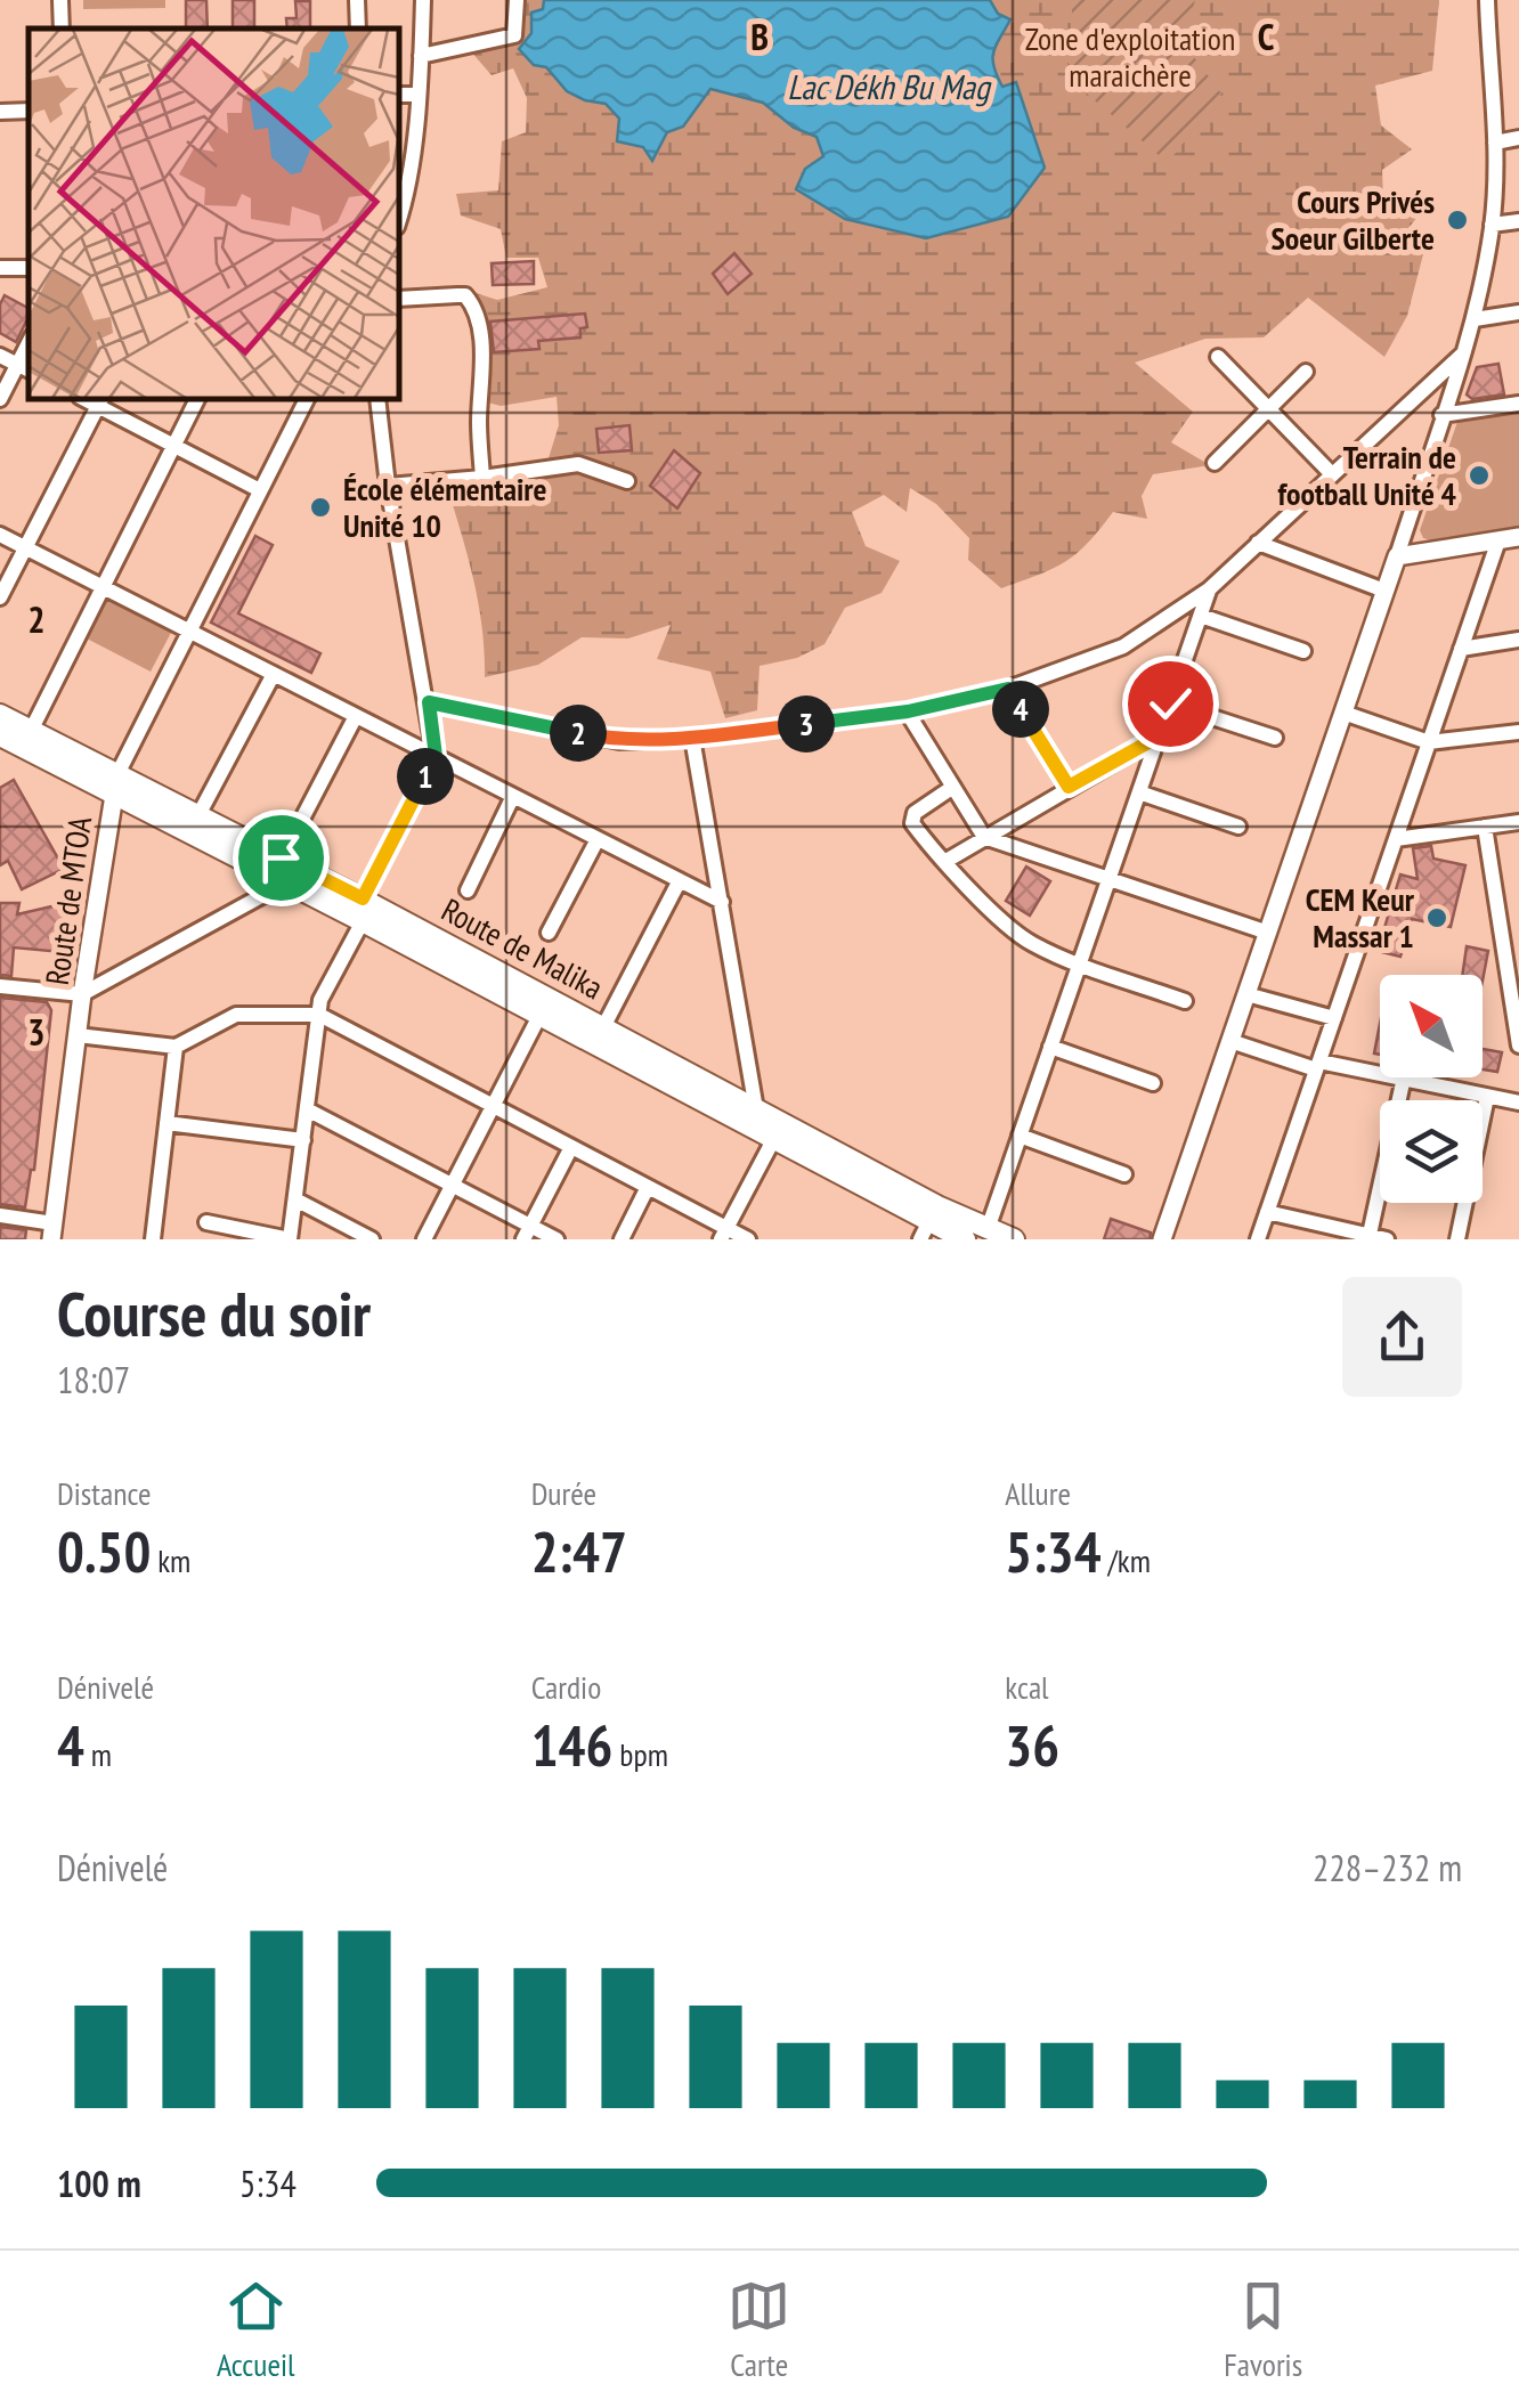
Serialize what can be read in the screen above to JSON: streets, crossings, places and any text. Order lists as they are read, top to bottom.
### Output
{
  "streets": {
    "main road": ["Route de Malika"],
    "street": ["Route de MTOA"]
  },
  "crossings": [
    ["Route de MTOA", "Route de Malika"]
  ],
  "water": ["Lac Dékh Bu Mag"],
  "parks": ["Zone d'exploitation maraichère"],
  "places": [
    "Cours Privés Soeur Gilberte",
    "Terrain de football Unité 4",
    "École élémentaire Unité 10",
    "CEM Keur Massar 1"
  ],
  "north": "top left",
  "page": {
    "pins": [
      "4",
      "3",
      "2",
      "1"
    ],
    "heading": ["Course du soir", "18:07"],
    "stats": [
      ["Distance", "0.50 km"],
      ["Durée", "2:47"],
      ["Allure", "5:34 /km"],
      ["Dénivelé", "4 m"],
      ["Cardio", "146 bpm"],
      ["kcal", "36"]
    ],
    "chart": ["Dénivelé", "228–232 m"],
    "list": [
      {
        "name": "100 m",
        "note": "5:34"
      }
    ],
    "tabs": ["Accueil", "Carte", "Favoris"]
  },
  "grid": {
    "columns": ["B", "C"],
    "rows": ["2", "3"]
  }
}
